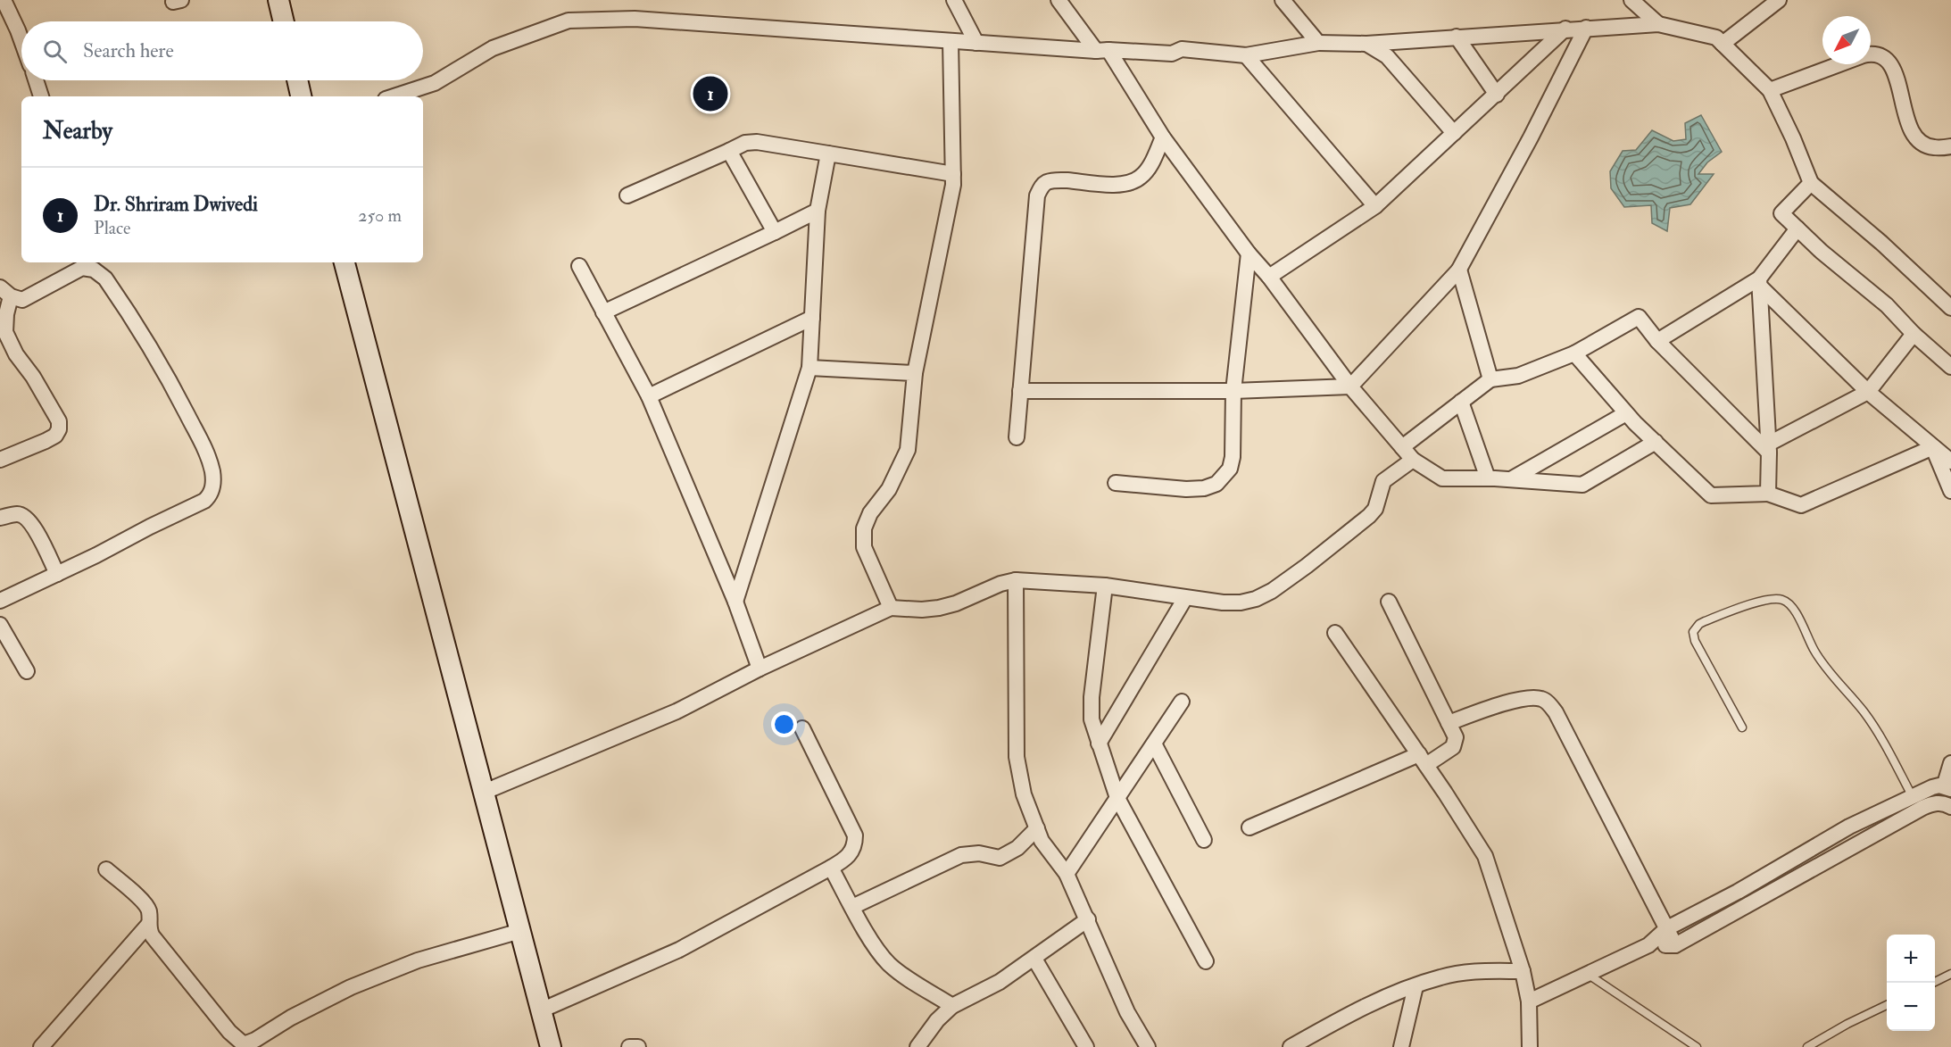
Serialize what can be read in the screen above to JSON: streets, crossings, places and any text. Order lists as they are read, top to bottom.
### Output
{
  "north": "bottom left",
  "page": {
    "search": "Search here",
    "pins": "1",
    "heading": "Nearby",
    "list": [
      {
        "mark": "1",
        "name": "Dr. Shriram Dwivedi",
        "note": "Place",
        "value": "250 m"
      }
    ],
    "map_buttons": ["+", "−"]
  }
}
